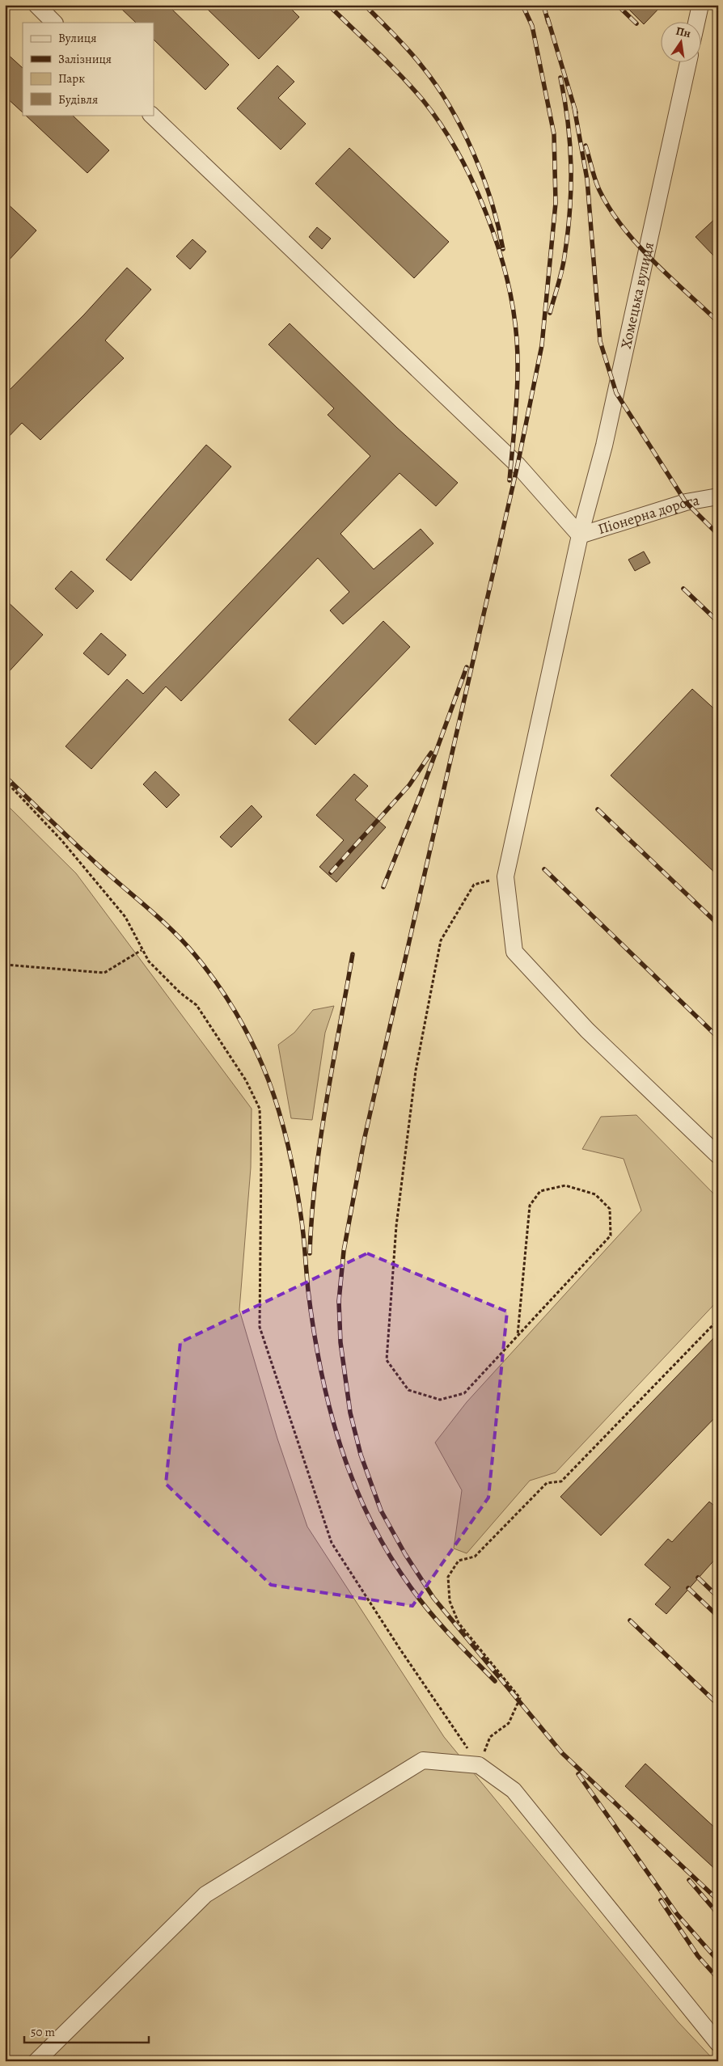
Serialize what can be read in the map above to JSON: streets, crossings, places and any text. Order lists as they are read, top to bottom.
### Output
{
  "streets": {
    "street": ["Хомецька вулиця", "Піонерна дорога"]
  },
  "crossings": [
    ["Хомецька вулиця", "Піонерна дорога"]
  ],
  "legend": [
    "Вулиця",
    "Залізниця",
    "Парк",
    "Будівля"
  ],
  "scale_bar": "50 m",
  "north": "top"
}
